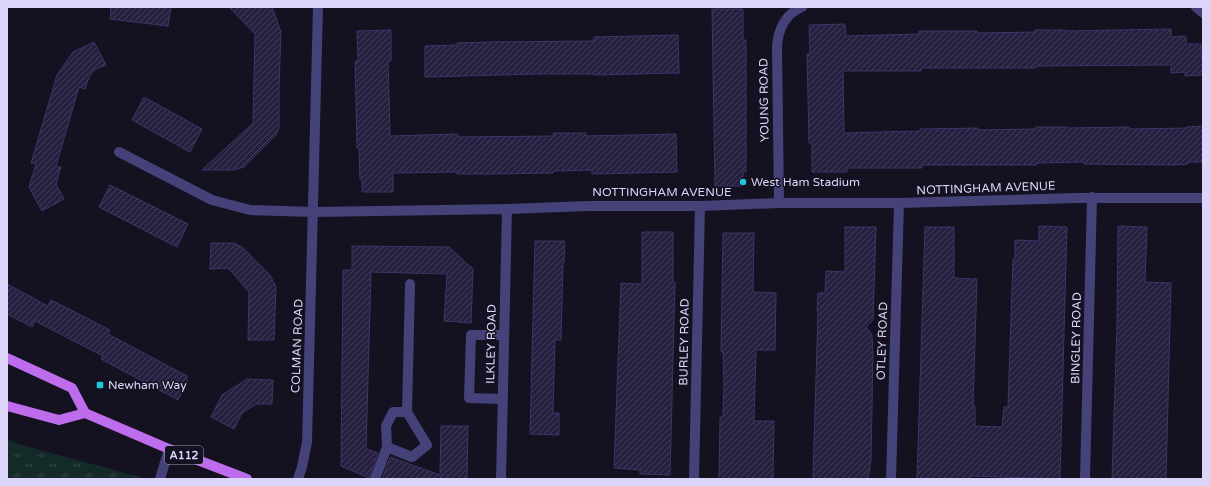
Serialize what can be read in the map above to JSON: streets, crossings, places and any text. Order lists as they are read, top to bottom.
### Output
{
  "streets": {
    "main road": ["A112"],
    "street": [
      "YOUNG ROAD",
      "NOTTINGHAM AVENUE",
      "BINGLEY ROAD",
      "OTLEY ROAD",
      "BURLEY ROAD",
      "ILKLEY ROAD",
      "COLMAN ROAD"
    ]
  },
  "crossings": [
    ["YOUNG ROAD", "NOTTINGHAM AVENUE"],
    ["NOTTINGHAM AVENUE", "BINGLEY ROAD"],
    ["NOTTINGHAM AVENUE", "OTLEY ROAD"],
    ["NOTTINGHAM AVENUE", "BURLEY ROAD"],
    ["NOTTINGHAM AVENUE", "ILKLEY ROAD"],
    ["NOTTINGHAM AVENUE", "COLMAN ROAD"]
  ],
  "places": {
    "other": ["West Ham Stadium"],
    "transit": ["Newham Way"]
  }
}
